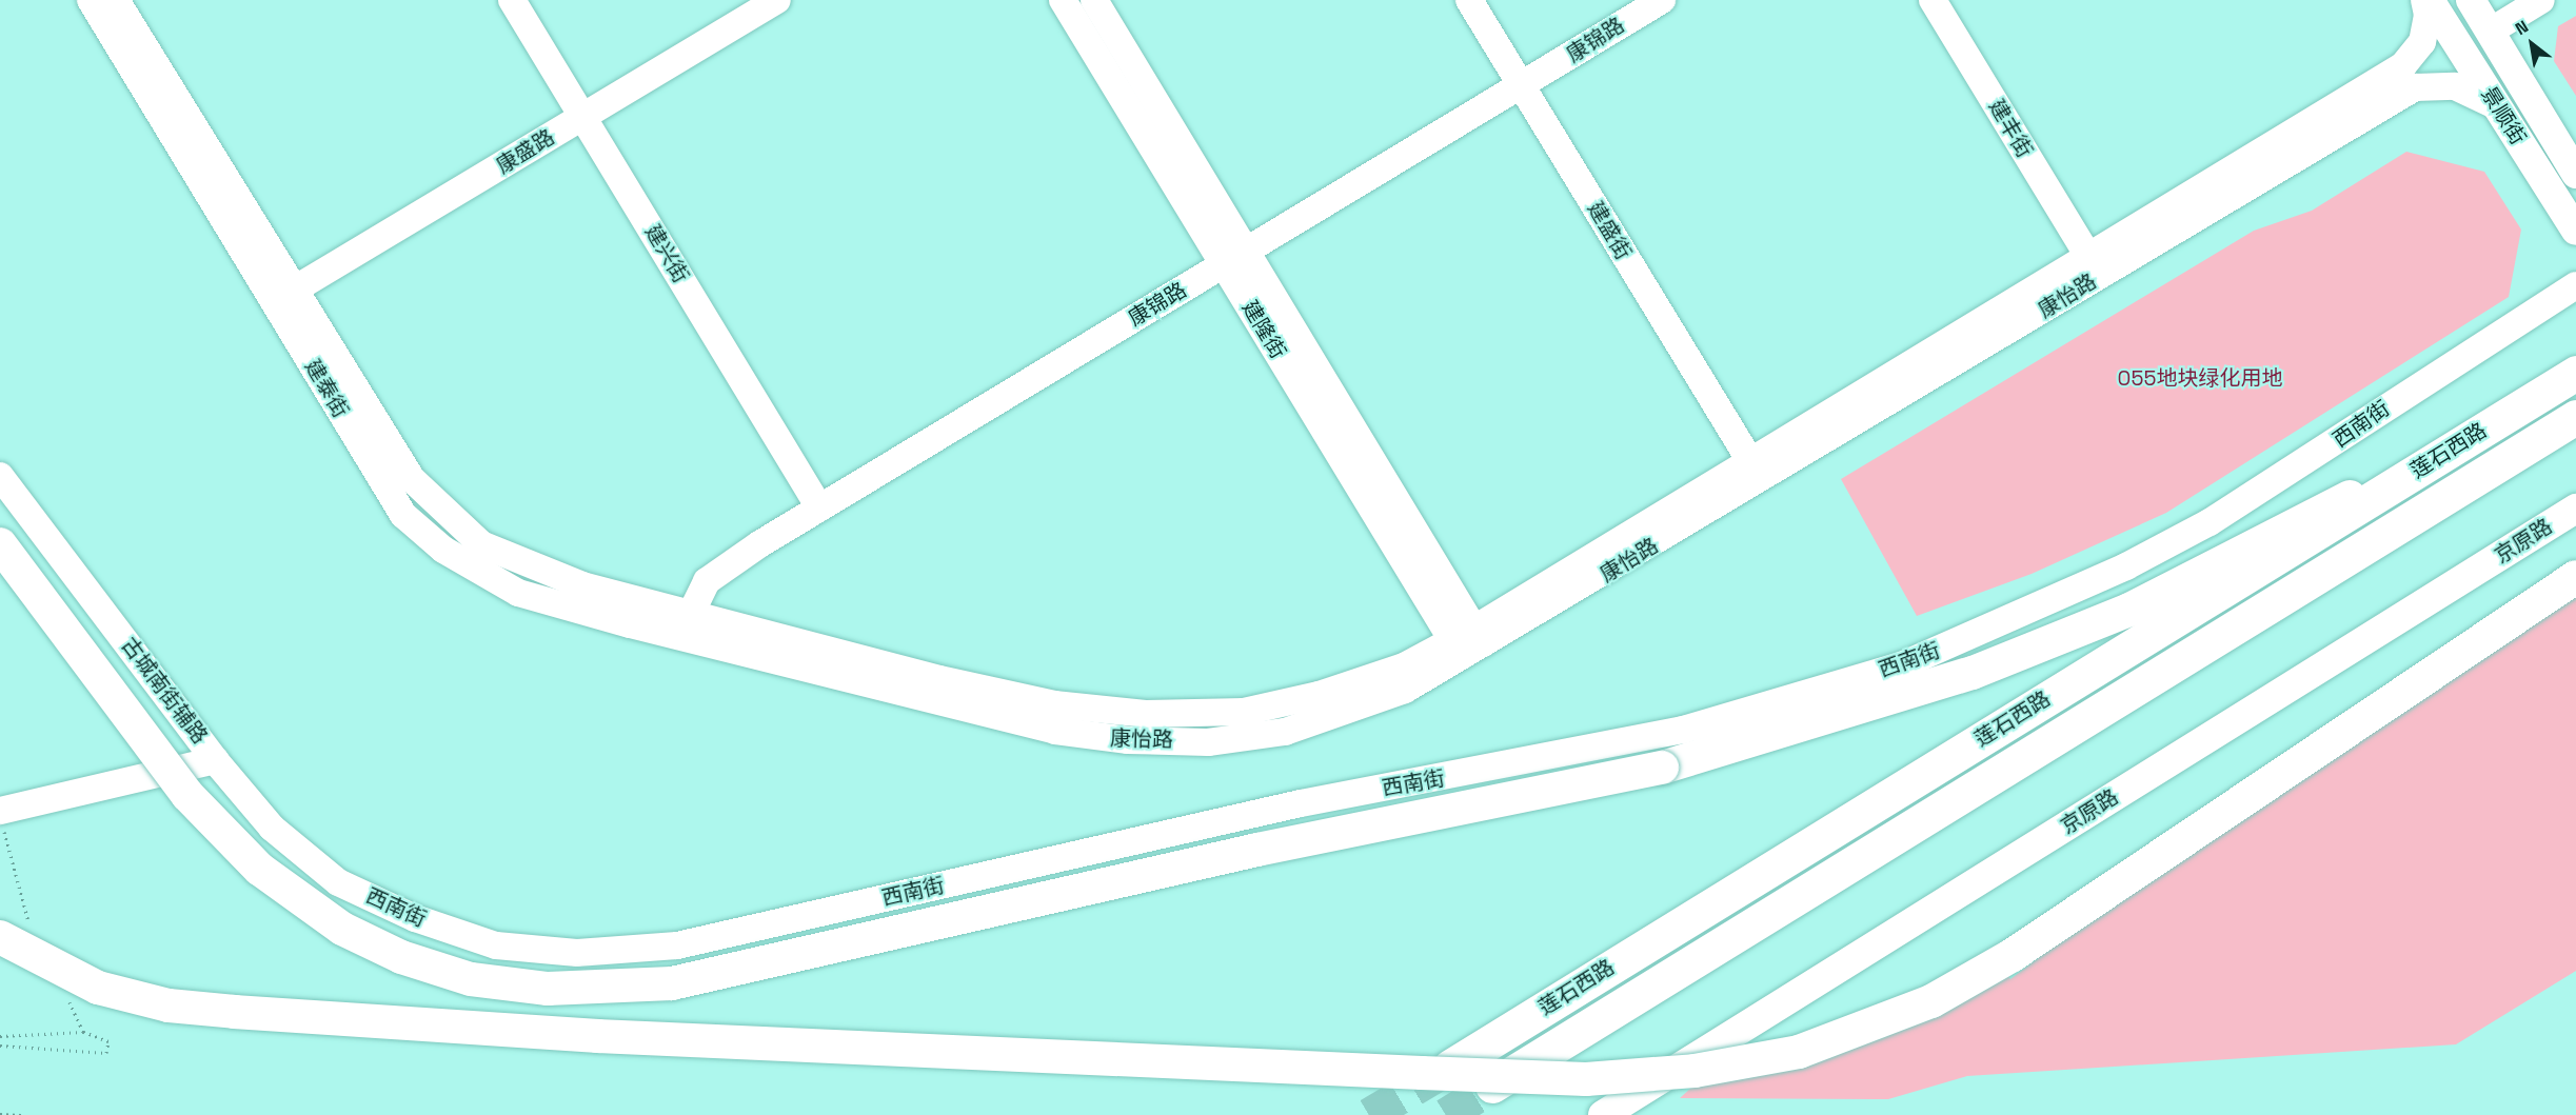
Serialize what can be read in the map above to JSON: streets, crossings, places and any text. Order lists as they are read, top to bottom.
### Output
{
  "streets": {
    "highway": ["莲石西路"],
    "main road": ["景顺街", "京原路"],
    "street": [
      "康锦路",
      "建丰街",
      "康盛路",
      "建盛街",
      "建兴街",
      "康怡路",
      "建隆街",
      "建泰街",
      "西南街",
      "古城南街辅路"
    ]
  },
  "crossings": [
    ["康锦路", "建盛街"],
    ["康锦路", "建兴街"],
    ["康锦路", "康怡路"],
    ["康锦路", "建隆街"],
    ["康锦路", "建泰街"],
    ["景顺街", "康怡路"],
    ["建丰街", "康怡路"],
    ["康盛路", "建兴街"],
    ["康盛路", "建泰街"],
    ["建盛街", "康怡路"],
    ["康怡路", "建隆街"],
    ["康怡路", "建泰街"],
    ["西南街", "古城南街辅路"]
  ],
  "parks": ["055地块绿化用地"],
  "north": "top left"
}
